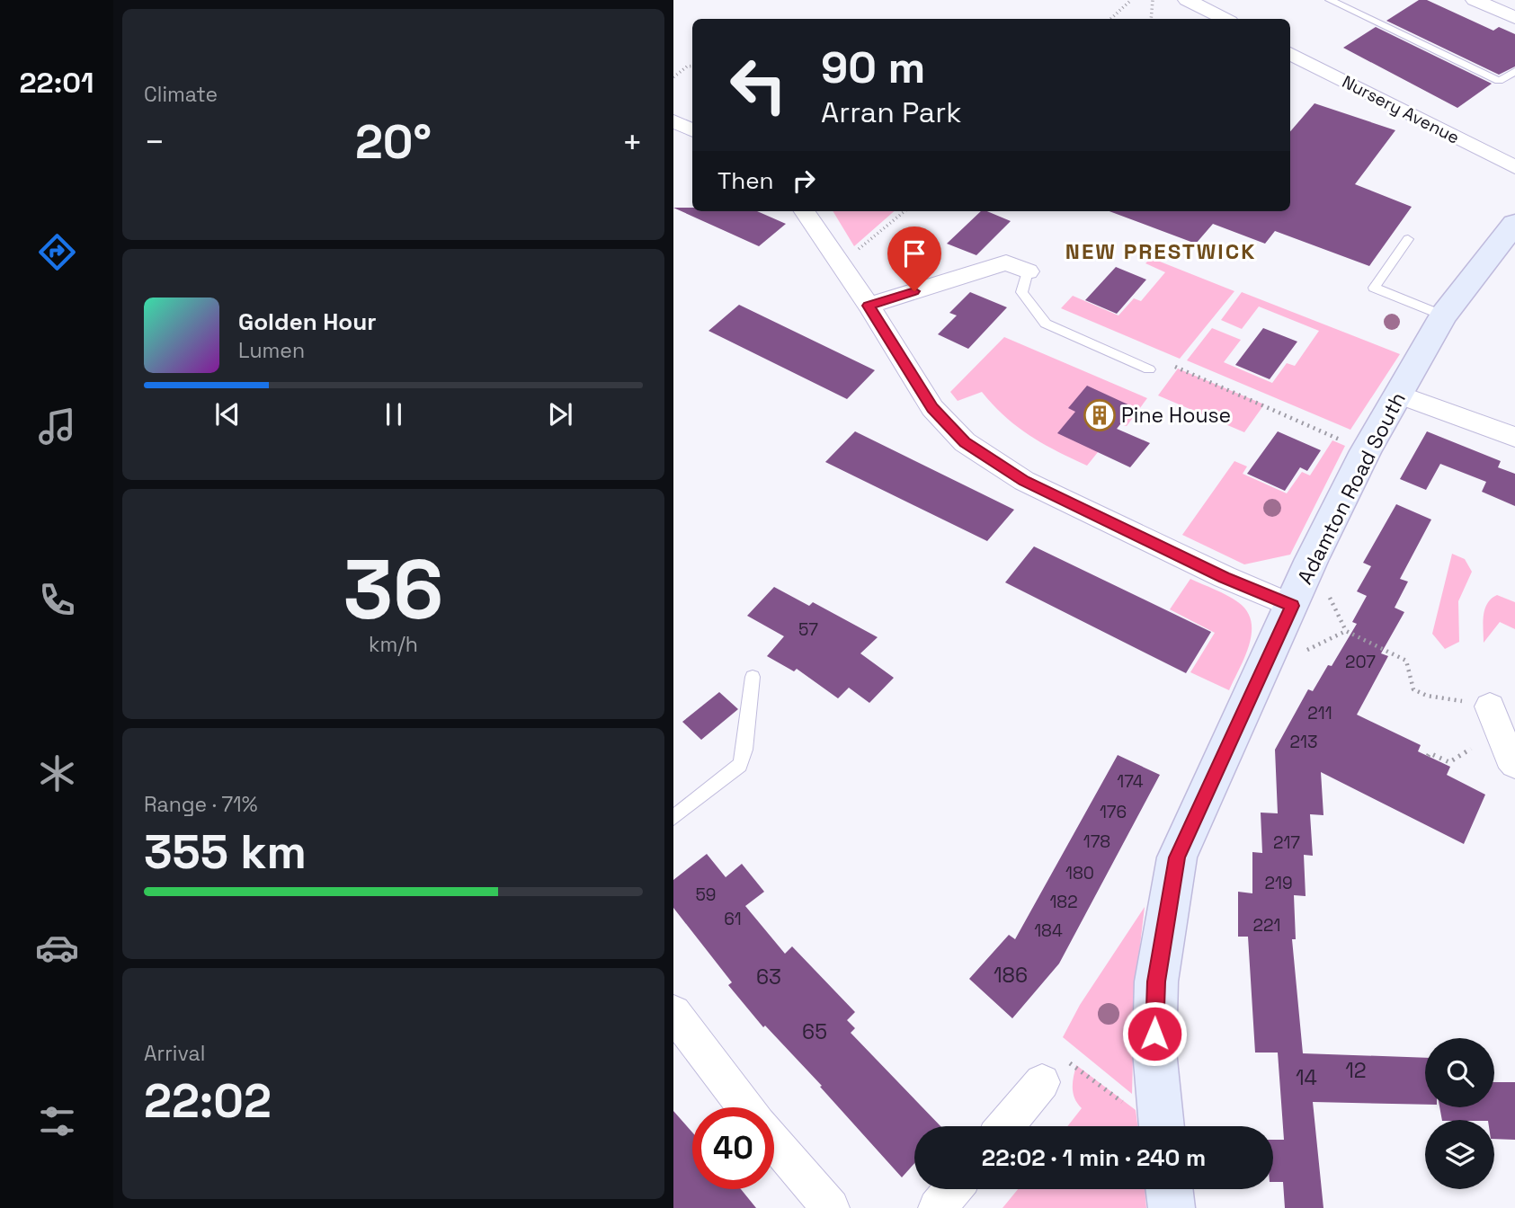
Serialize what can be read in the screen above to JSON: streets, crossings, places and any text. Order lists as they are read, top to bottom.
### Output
{
  "streets": {
    "street": ["Nursery Avenue", "Adamton Road South"]
  },
  "districts": ["NEW PRESTWICK"],
  "places": {
    "building": ["Pine House"]
  },
  "house_numbers": [
    "57",
    "207",
    "211",
    "213",
    "174",
    "176",
    "178",
    "217",
    "180",
    "219",
    "59",
    "182",
    "61",
    "221",
    "184",
    "186",
    "63",
    "65",
    "12",
    "14"
  ],
  "page": {
    "tabs": "22:01",
    "tile": [
      "Climate",
      ["36", "km/h"],
      ["Range · 71%", "355 km"],
      ["Arrival", "22:02"]
    ],
    "turn": ["90 m", "Arran Park"],
    "heat": ["−", "20°", "+"],
    "then": "Then",
    "song": ["Golden Hour", "Lumen"],
    "limit": "40",
    "trip": "22:02 · 1 min · 240 m"
  }
}
